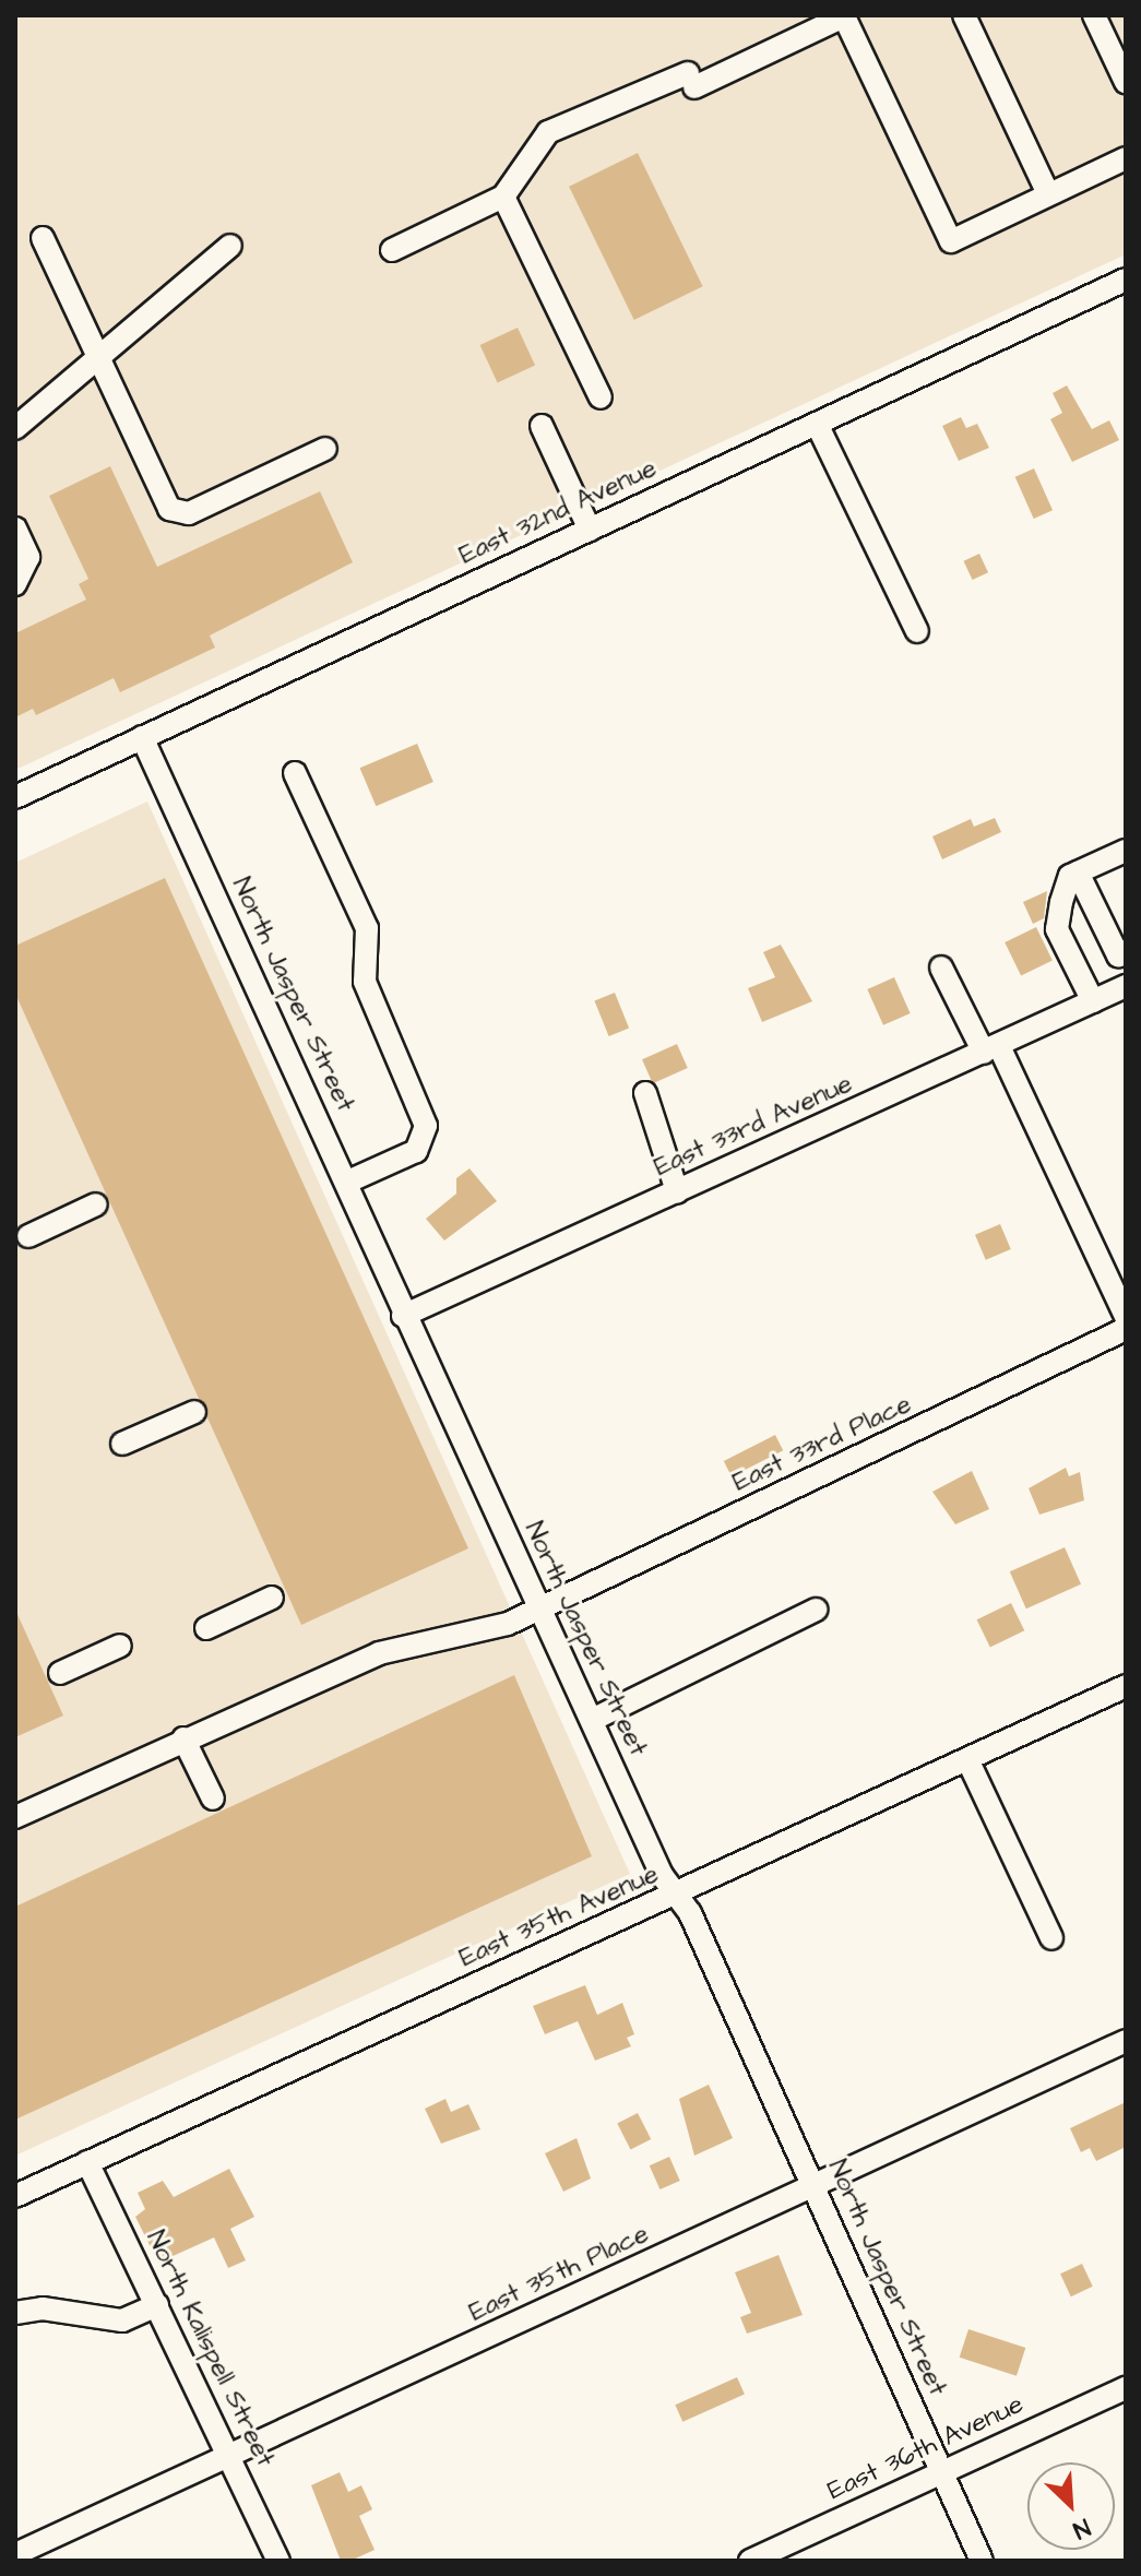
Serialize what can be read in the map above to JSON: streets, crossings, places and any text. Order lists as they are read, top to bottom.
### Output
{
  "streets": {
    "street": [
      "East 32nd Avenue",
      "North Jasper Street",
      "East 33rd Avenue",
      "East 33rd Place",
      "East 35th Avenue",
      "East 35th Place",
      "North Kalispell Street",
      "East 36th Avenue"
    ]
  },
  "crossings": [
    ["East 32nd Avenue", "North Jasper Street"],
    ["North Jasper Street", "East 33rd Avenue"],
    ["North Jasper Street", "East 33rd Place"],
    ["North Jasper Street", "East 35th Avenue"],
    ["North Jasper Street", "East 35th Place"],
    ["North Jasper Street", "East 36th Avenue"],
    ["East 35th Avenue", "North Kalispell Street"],
    ["East 35th Place", "North Kalispell Street"]
  ],
  "north": "bottom right"
}
